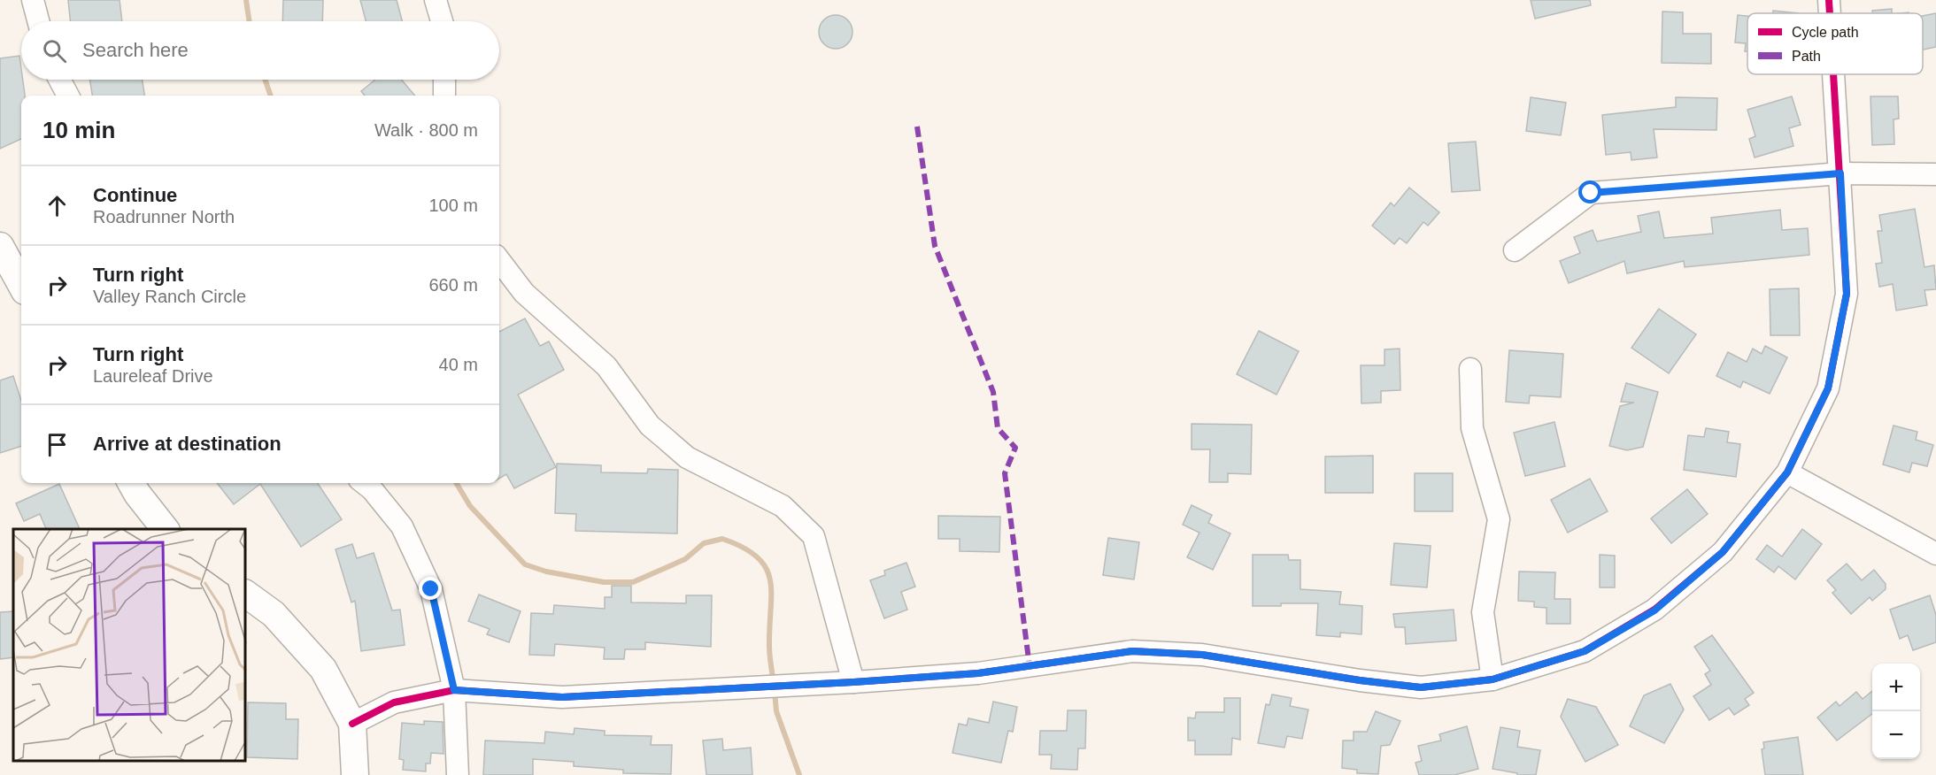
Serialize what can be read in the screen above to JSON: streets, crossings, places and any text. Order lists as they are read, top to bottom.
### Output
{
  "legend": ["Cycle path", "Path"],
  "page": {
    "search": "Search here",
    "heading": ["10 min", "Walk · 800 m"],
    "list": [
      ["Continue", "Roadrunner North", "100 m"],
      ["Turn right", "Valley Ranch Circle", "660 m"],
      ["Turn right", "Laureleaf Drive", "40 m"],
      "Arrive at destination"
    ],
    "map_buttons": ["+", "−"]
  }
}
